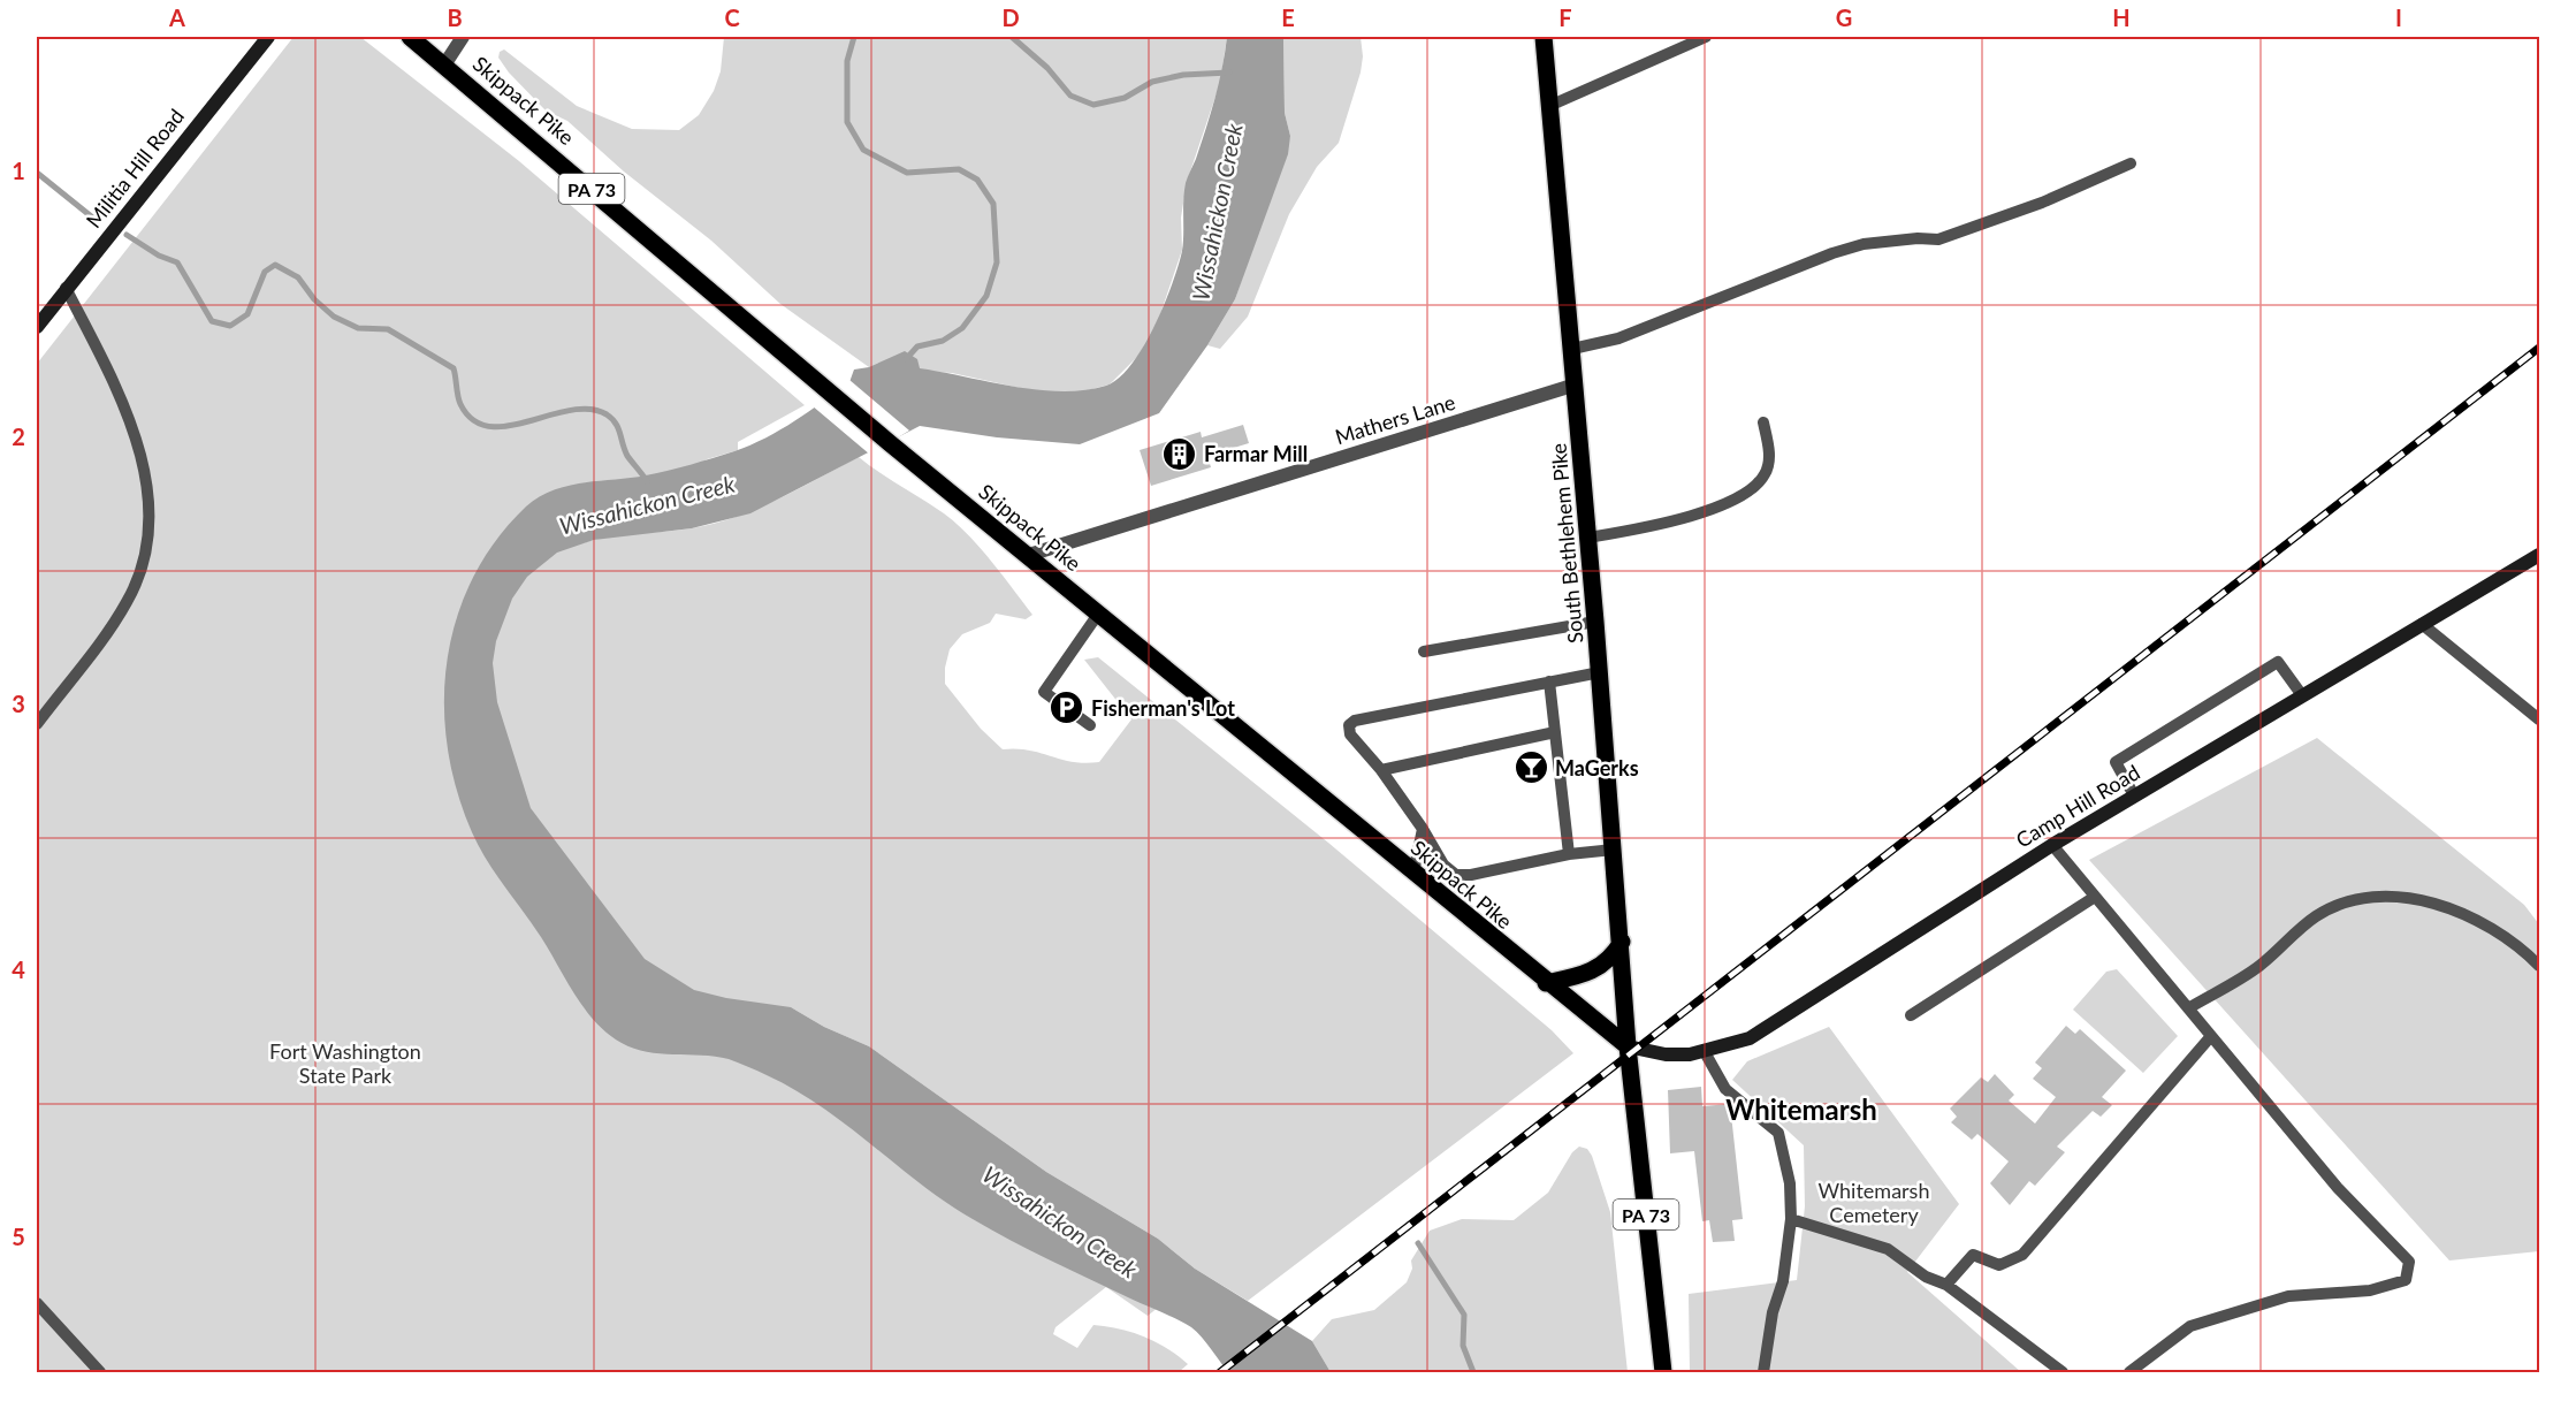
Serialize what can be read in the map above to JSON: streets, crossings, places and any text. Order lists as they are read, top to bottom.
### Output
{
  "streets": {
    "main road": ["Skippack Pike", "PA 73", "South Bethlehem Pike"],
    "street": ["Militia Hill Road", "Mathers Lane", "Camp Hill Road"]
  },
  "crossings": [
    ["Skippack Pike", "PA 73"],
    ["Skippack Pike", "Mathers Lane"],
    ["Skippack Pike", "South Bethlehem Pike"],
    ["Skippack Pike", "Camp Hill Road"],
    ["PA 73", "South Bethlehem Pike"],
    ["PA 73", "Camp Hill Road"],
    ["Mathers Lane", "South Bethlehem Pike"],
    ["South Bethlehem Pike", "Camp Hill Road"]
  ],
  "districts": ["Whitemarsh"],
  "water": ["Wissahickon Creek"],
  "parks": ["Fort Washington State Park", "Whitemarsh Cemetery"],
  "places": {
    "building": ["Farmar Mill"],
    "parking": ["Fisherman's Lot"],
    "bar": ["MaGerks"]
  },
  "grid": {
    "columns": [
      "A",
      "B",
      "C",
      "D",
      "E",
      "F",
      "G",
      "H",
      "I"
    ],
    "rows": [
      "1",
      "2",
      "3",
      "4",
      "5"
    ]
  }
}
